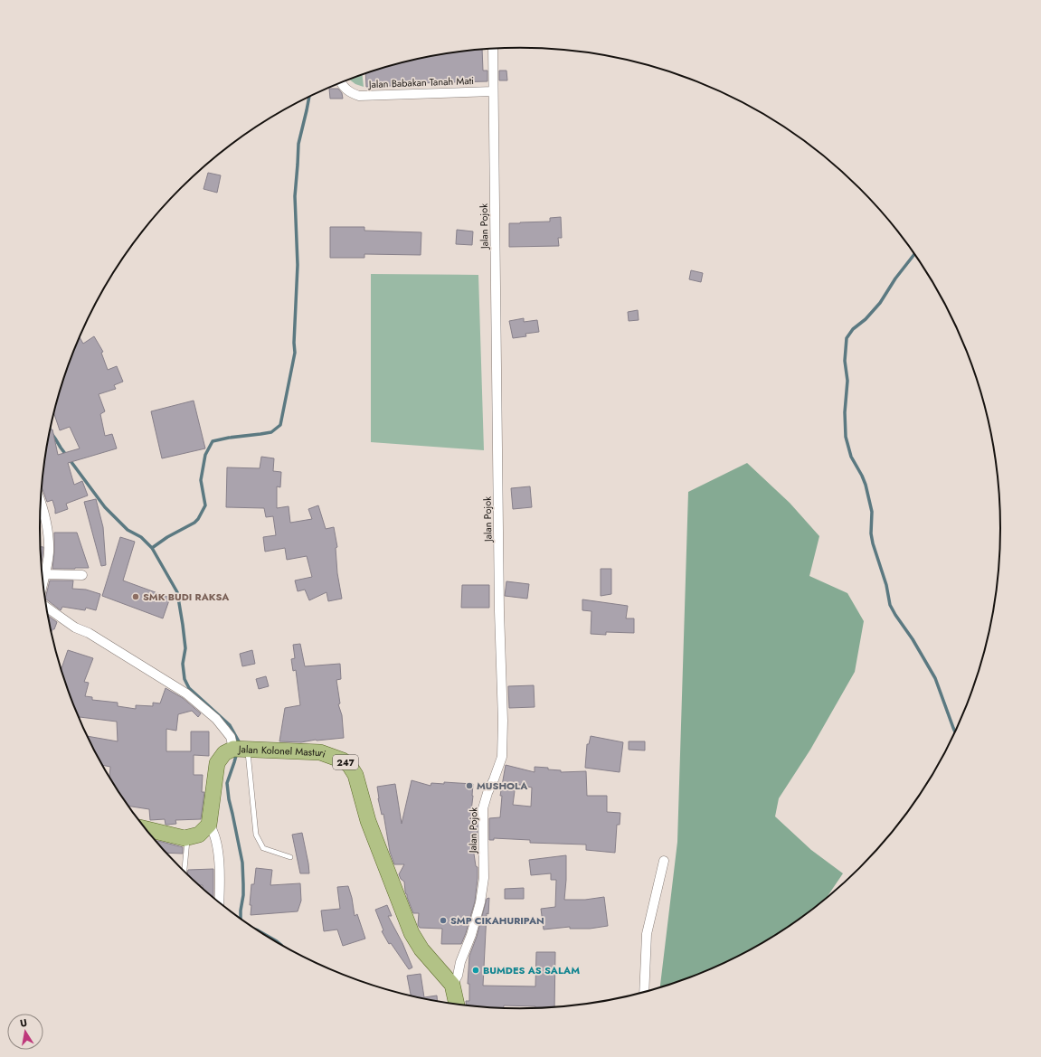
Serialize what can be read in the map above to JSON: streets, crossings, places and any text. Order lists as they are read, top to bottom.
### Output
{
  "streets": {
    "main road": ["Jalan Kolonel Masturi", "247"],
    "street": ["Jalan Babakan Tanah Mati", "Jalan Pojok"]
  },
  "crossings": [
    ["Jalan Babakan Tanah Mati", "Jalan Pojok"],
    ["Jalan Pojok", "Jalan Kolonel Masturi"]
  ],
  "places": [
    "SMK BUDI RAKSA",
    "MUSHOLA",
    "SMP CIKAHURIPAN",
    "BUMDES AS SALAM"
  ],
  "north": "top"
}
